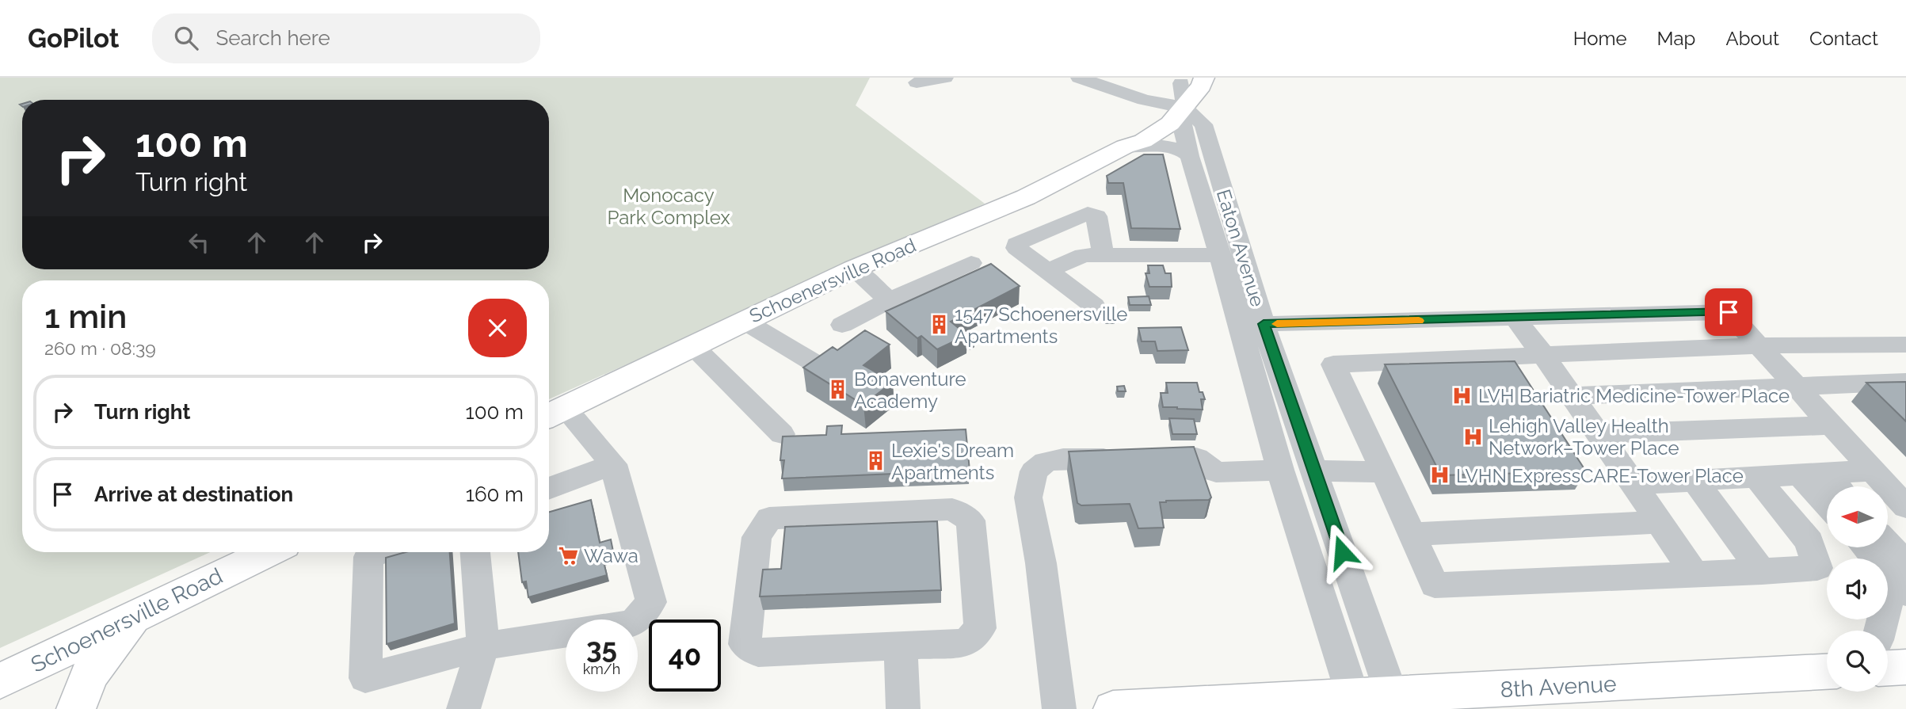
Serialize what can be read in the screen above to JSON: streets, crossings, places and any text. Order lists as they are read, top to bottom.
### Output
{
  "streets": {
    "main road": ["Schoenersville Road", "8th Avenue"],
    "street": ["Eaton Avenue"]
  },
  "crossings": [
    ["Eaton Avenue", "Schoenersville Road"],
    ["Eaton Avenue", "8th Avenue"]
  ],
  "parks": ["Monocacy Park Complex"],
  "places": {
    "building": ["1547 Schoenersville Apartments", "Bonaventure Academy", "Lexie's Dream Apartments"],
    "hospital": ["LVH Bariatric Medicine-Tower Place", "Lehigh Valley Health Network–Tower Place", "LVHN ExpressCARE-Tower Place"],
    "supermarket": ["Wawa"]
  },
  "north": "left",
  "page": {
    "header": "GoPilot",
    "search": "Search here",
    "nav": [
      "Home",
      "Map",
      "About",
      "Contact"
    ],
    "turn": ["100 m", "Turn right"],
    "heading": ["1 min", "260 m · 08:39"],
    "list": [
      {
        "name": "Turn right",
        "value": "100 m"
      },
      {
        "name": "Arrive at destination",
        "value": "160 m"
      }
    ],
    "speed": "35 km/h",
    "limit": "40"
  }
}
